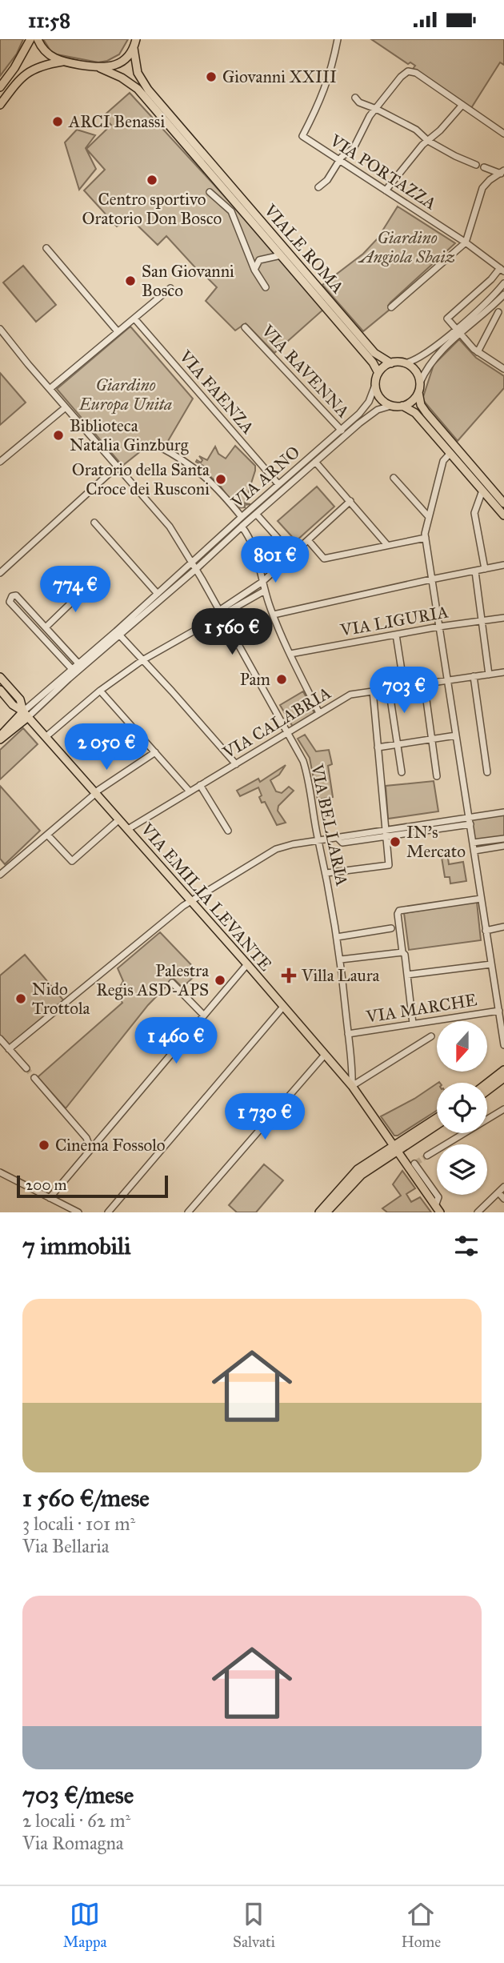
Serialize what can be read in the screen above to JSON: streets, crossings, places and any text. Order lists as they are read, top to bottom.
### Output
{
  "streets": {
    "main road": ["VIALE ROMA", "VIA EMILIA LEVANTE"],
    "street": [
      "VIA PORTAZZA",
      "VIA RAVENNA",
      "VIA FAENZA",
      "VIA ARNO",
      "VIA LIGURIA",
      "VIA CALABRIA",
      "VIA BELLARIA",
      "VIA MARCHE"
    ]
  },
  "crossings": [
    ["VIALE ROMA", "VIA ARNO"],
    ["VIA RAVENNA", "VIA ARNO"],
    ["VIA FAENZA", "VIA ARNO"],
    ["VIA ARNO", "VIA BELLARIA"],
    ["VIA ARNO", "VIA EMILIA LEVANTE"],
    ["VIA CALABRIA", "VIA BELLARIA"],
    ["VIA CALABRIA", "VIA EMILIA LEVANTE"],
    ["VIA BELLARIA", "VIA EMILIA LEVANTE"],
    ["VIA BELLARIA", "VIA MARCHE"]
  ],
  "parks": ["Giardino Angiola Sbaiz", "Giardino Europa Unita"],
  "places": {
    "other": [
      "Giovanni XXIII",
      "ARCI Benassi",
      "Centro sportivo Oratorio Don Bosco",
      "San Giovanni Bosco",
      "Biblioteca Natalia Ginzburg",
      "Oratorio della Santa Croce dei Rusconi",
      "Pam",
      "IN's Mercato",
      "Palestra Regis ASD-APS",
      "Nido Trottola",
      "Cinema Fossolo"
    ],
    "health": ["Villa Laura"]
  },
  "scale_bar": "200 m",
  "north": "bottom",
  "page": {
    "status": "11:58",
    "price": [
      "801 €",
      "774 €",
      "1 560 €",
      "703 €",
      "2 050 €",
      "1 460 €",
      "1 730 €"
    ],
    "scale": "200 m",
    "heading": "7 immobili",
    "list": [
      {
        "name": "1 560 €/mese",
        "note": "3 locali · 101 m² · Via Bellaria"
      },
      {
        "name": "703 €/mese",
        "note": "2 locali · 62 m² · Via Romagna"
      }
    ],
    "tabs": ["Mappa", "Salvati", "Home"]
  }
}
